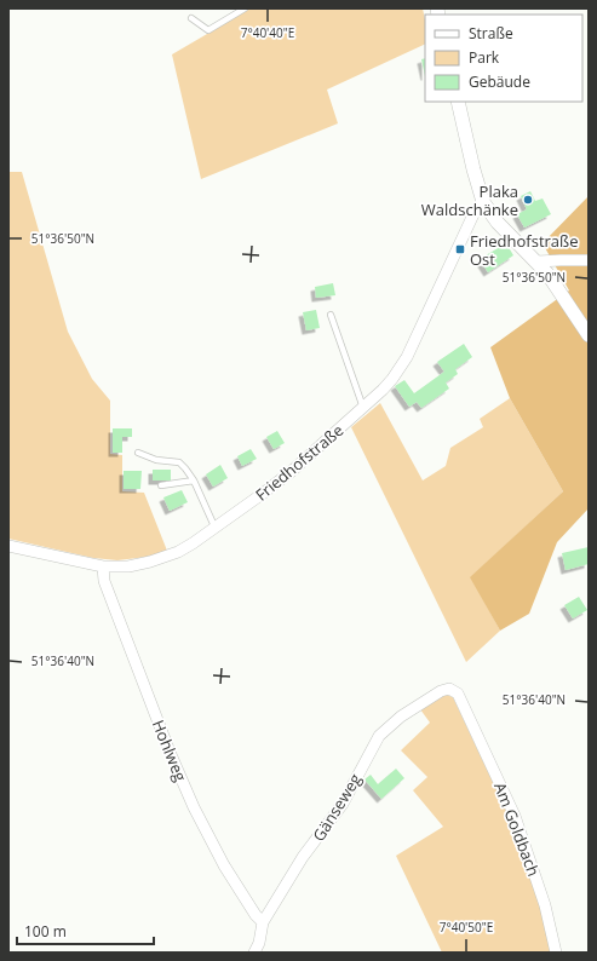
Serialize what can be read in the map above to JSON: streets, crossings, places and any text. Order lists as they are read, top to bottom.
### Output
{
  "streets": {
    "street": [
      "Friedhofstraße",
      "Hohlweg",
      "Gänseweg",
      "Am Goldbach"
    ]
  },
  "crossings": [
    ["Friedhofstraße", "Hohlweg"],
    ["Hohlweg", "Gänseweg"],
    ["Gänseweg", "Am Goldbach"]
  ],
  "places": {
    "other": ["Plaka Waldschänke"],
    "transit": ["Friedhofstraße Ost"]
  },
  "legend": ["Straße", "Park", "Gebäude"],
  "scale_bar": "100 m",
  "coordinates": [
    "7°40'40\"E",
    "51°36'50\"N",
    "51°36'40\"N",
    "7°40'50\"E"
  ]
}
